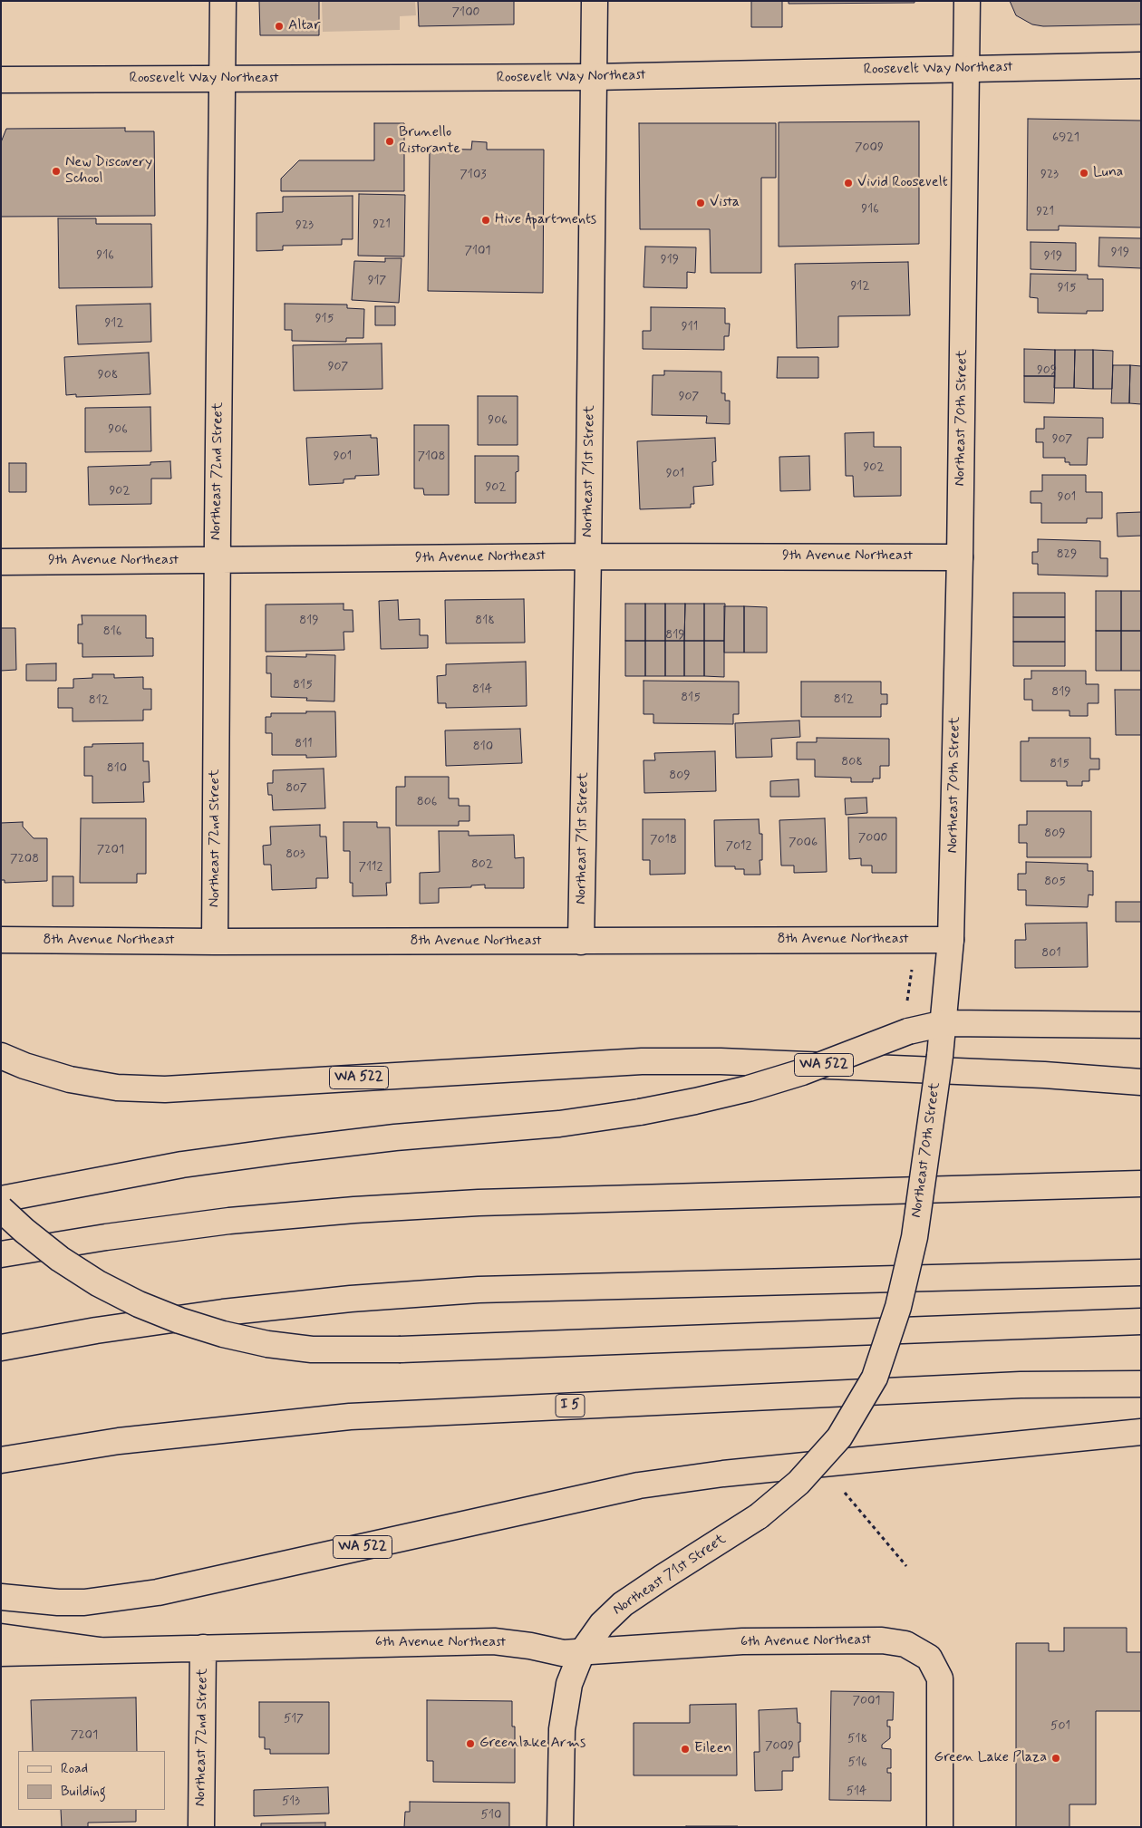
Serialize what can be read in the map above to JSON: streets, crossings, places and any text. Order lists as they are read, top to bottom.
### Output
{
  "streets": {
    "main road": [
      "Roosevelt Way Northeast",
      "Northeast 70th Street",
      "Northeast 72nd Street",
      "Northeast 71st Street",
      "9th Avenue Northeast",
      "8th Avenue Northeast",
      "WA 522",
      "I 5",
      "6th Avenue Northeast"
    ]
  },
  "crossings": [
    ["Roosevelt Way Northeast", "Northeast 70th Street"],
    ["Roosevelt Way Northeast", "Northeast 72nd Street"],
    ["Roosevelt Way Northeast", "Northeast 71st Street"],
    ["Northeast 70th Street", "Northeast 71st Street"],
    ["Northeast 70th Street", "9th Avenue Northeast"],
    ["Northeast 70th Street", "8th Avenue Northeast"],
    ["Northeast 70th Street", "WA 522"],
    ["Northeast 72nd Street", "9th Avenue Northeast"],
    ["Northeast 72nd Street", "8th Avenue Northeast"],
    ["Northeast 72nd Street", "6th Avenue Northeast"],
    ["Northeast 71st Street", "9th Avenue Northeast"],
    ["Northeast 71st Street", "8th Avenue Northeast"],
    ["Northeast 71st Street", "6th Avenue Northeast"]
  ],
  "places": [
    "Altar",
    "Brunello Ristorante",
    "New Discovery School",
    "Luna",
    "Vivid Roosevelt",
    "Vista",
    "Hive Apartments",
    "Greenlake Arms",
    "Eileen",
    "Green Lake Plaza"
  ],
  "house_numbers": [
    "7100",
    "6921",
    "7009",
    "7103",
    "923",
    "916",
    "921",
    "921",
    "923",
    "7101",
    "919",
    "916",
    "919",
    "919",
    "917",
    "912",
    "915",
    "915",
    "912",
    "911",
    "907",
    "909",
    "908",
    "907",
    "906",
    "906",
    "907",
    "901",
    "7108",
    "902",
    "901",
    "902",
    "902",
    "901",
    "829",
    "819",
    "818",
    "816",
    "819",
    "815",
    "814",
    "819",
    "815",
    "812",
    "812",
    "811",
    "810",
    "808",
    "815",
    "810",
    "809",
    "807",
    "806",
    "809",
    "7000",
    "7018",
    "7006",
    "7012",
    "7201",
    "803",
    "7208",
    "802",
    "7112",
    "805",
    "801",
    "7001",
    "517",
    "501",
    "7201",
    "518",
    "7009",
    "516",
    "514",
    "513",
    "510"
  ],
  "legend": ["Road", "Building"]
}
